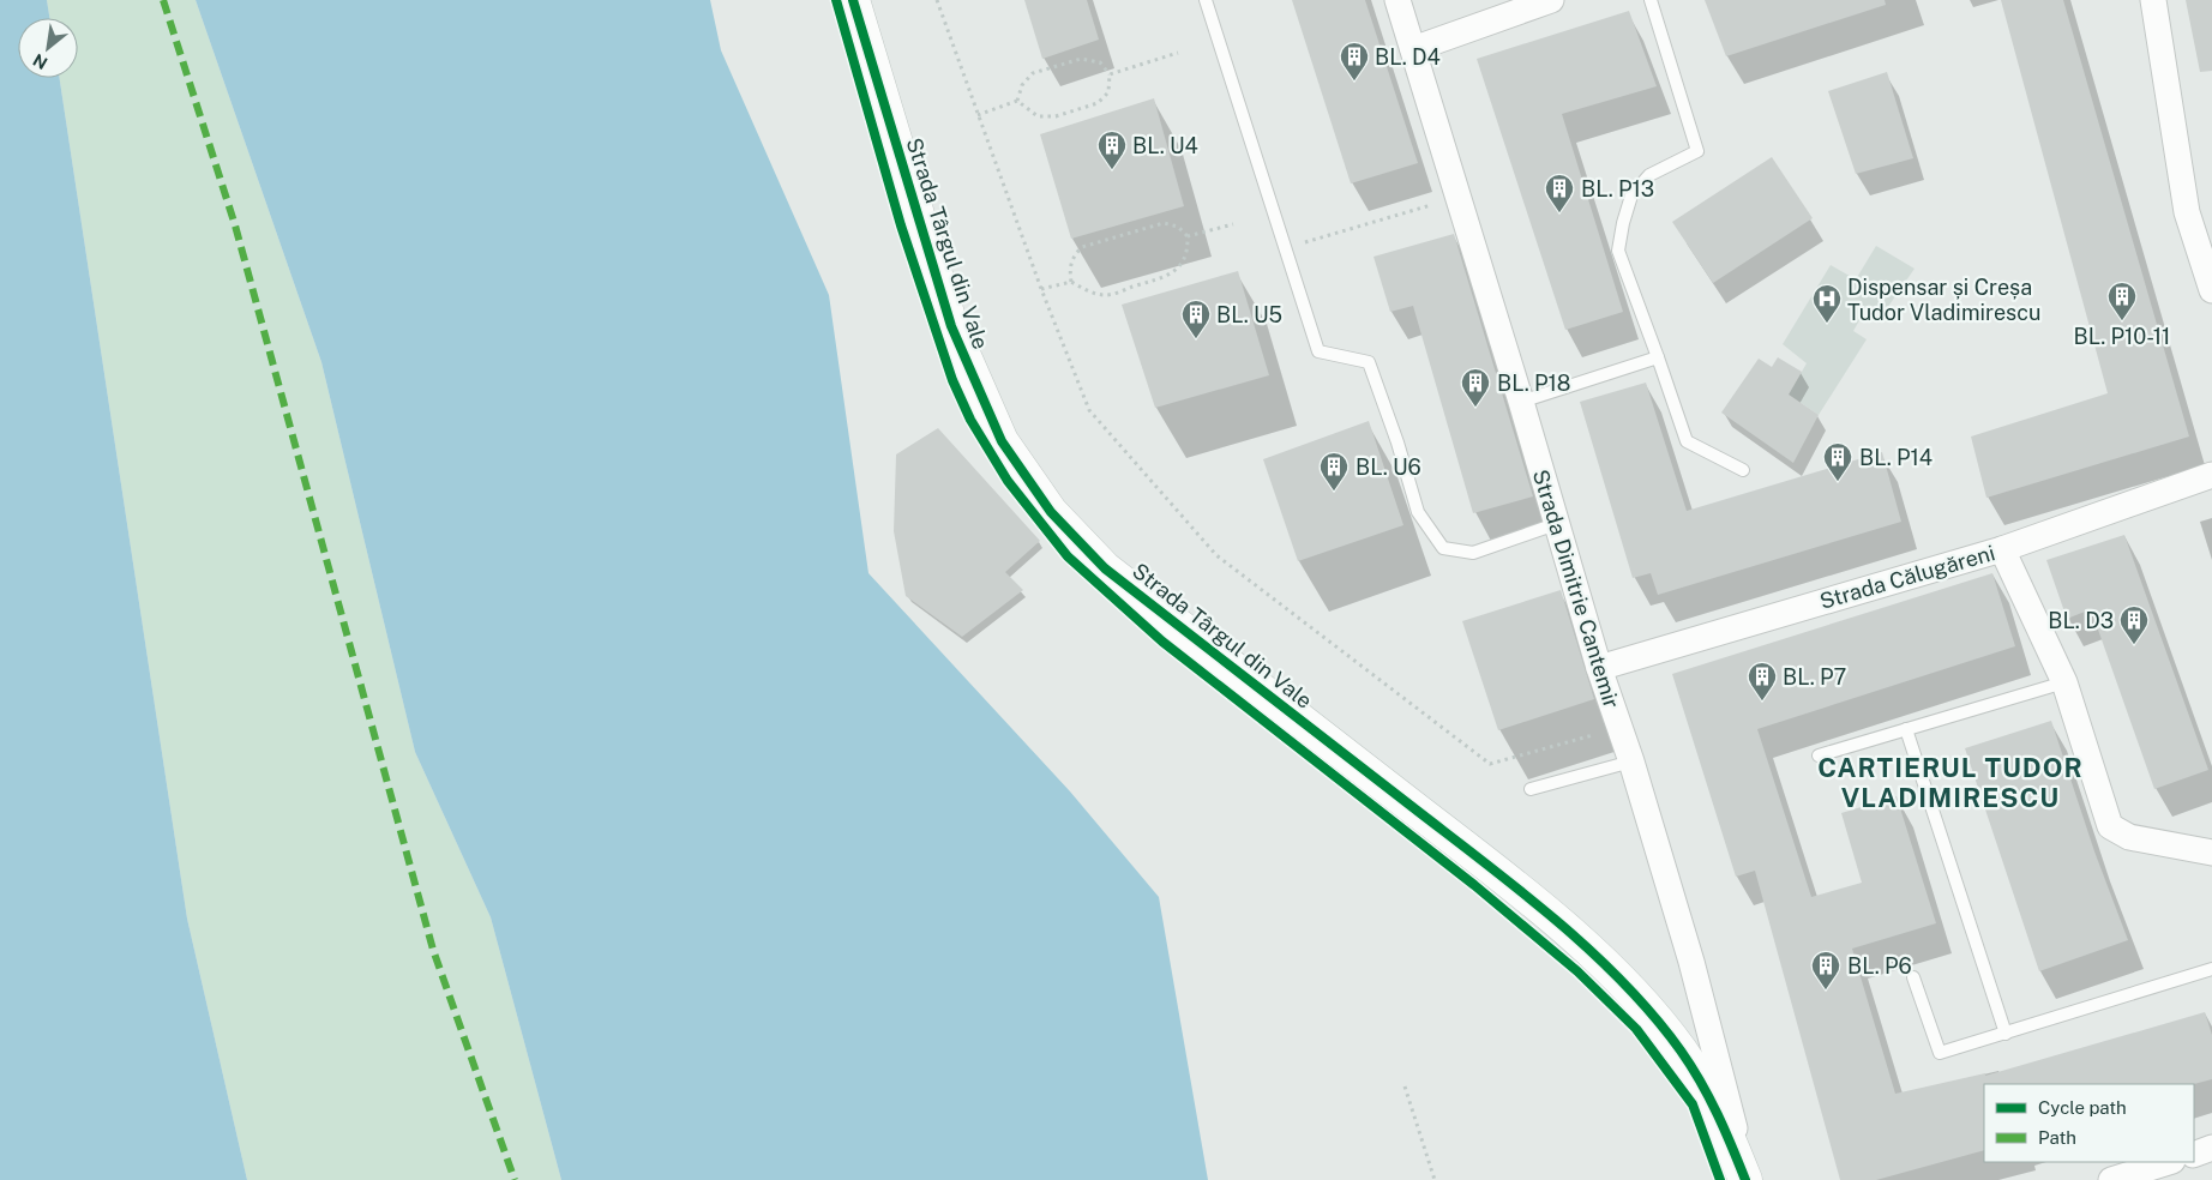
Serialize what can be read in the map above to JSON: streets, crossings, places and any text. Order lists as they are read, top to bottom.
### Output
{
  "streets": {
    "street": ["Strada Târgul din Vale", "Strada Călugăreni", "Strada Dimitrie Cantemir"]
  },
  "crossings": [
    ["Strada Târgul din Vale", "Strada Dimitrie Cantemir"],
    ["Strada Călugăreni", "Strada Dimitrie Cantemir"]
  ],
  "districts": ["CARTIERUL TUDOR VLADIMIRESCU"],
  "places": {
    "building": [
      "BL. D4",
      "BL. U4",
      "BL. P13",
      "BL. P10-11",
      "BL. U5",
      "BL. P18",
      "BL. P14",
      "BL. U6",
      "BL. D3",
      "BL. P7",
      "BL. P6"
    ],
    "hospital": ["Dispensar și Creșa Tudor Vladimirescu"]
  },
  "legend": ["Cycle path", "Path"],
  "north": "bottom left"
}
